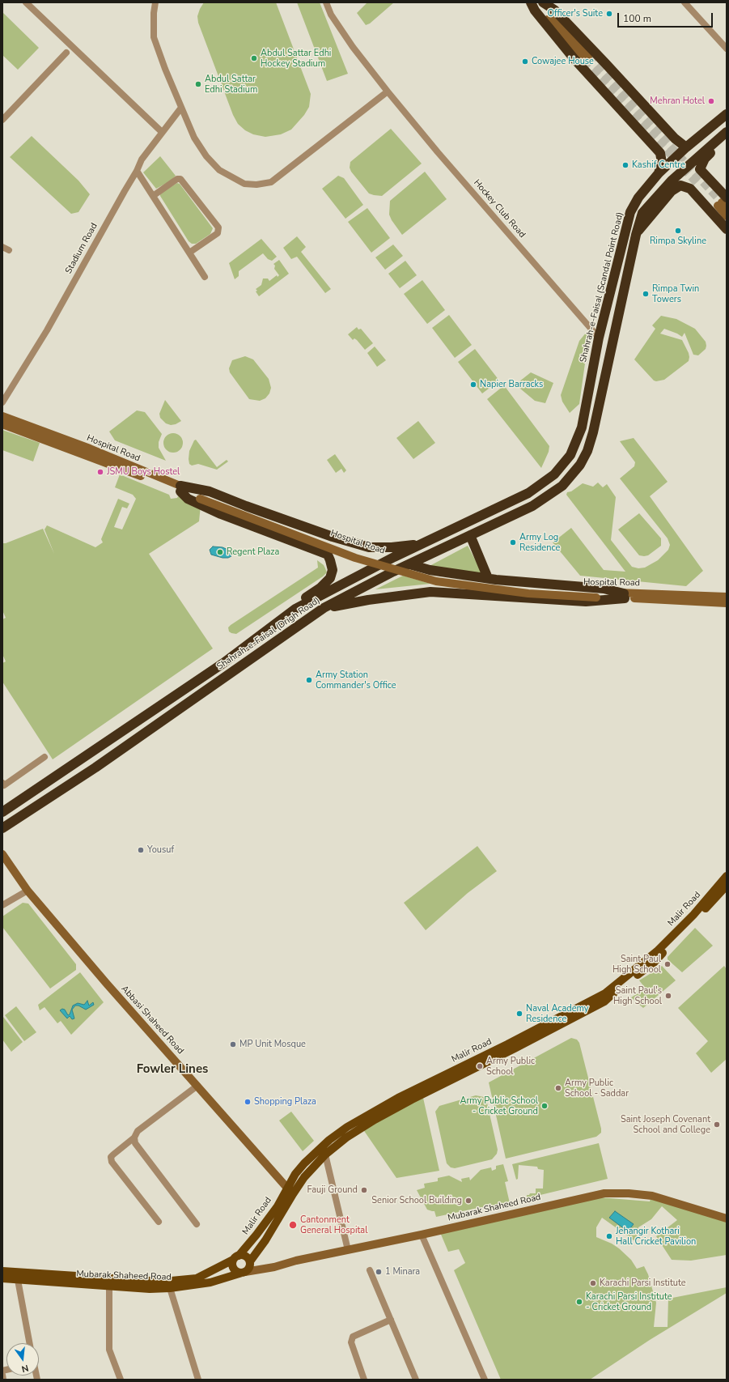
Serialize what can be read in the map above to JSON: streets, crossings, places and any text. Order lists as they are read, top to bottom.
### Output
{
  "streets": {
    "highway": ["Shahrah-e-Faisal (Scandal Point Road)", "Shahrah-e-Faisal (Drigh Road)"],
    "main road": [
      "Hospital Road",
      "Malir Road",
      "Abbasi Shaheed Road",
      "Mubarak Shaheed Road"
    ],
    "street": ["Hockey Club Road", "Stadium Road"]
  },
  "crossings": [
    ["Hockey Club Road", "Shahrah-e-Faisal (Scandal Point Road)"],
    ["Shahrah-e-Faisal (Scandal Point Road)", "Shahrah-e-Faisal (Drigh Road)"],
    ["Malir Road", "Abbasi Shaheed Road"],
    ["Malir Road", "Mubarak Shaheed Road"]
  ],
  "districts": ["Fowler Lines"],
  "places": [
    "Officer's Suite",
    "Abdul Sattar Edhi Hockey Stadium",
    "Cowajee House",
    "Abdul Sattar Edhi Stadium",
    "Mehran Hotel",
    "Kashif Centre",
    "Rimpa Skyline",
    "Rimpa Twin Towers",
    "Napier Barracks",
    "JSMU Boys Hostel",
    "Army Log Residence",
    "Regent Plaza",
    "Army Station Commander's Office",
    "Yousuf",
    "Saint Paul High School",
    "Saint Paul's High School",
    "Naval Academy Residence",
    "MP Unit Mosque",
    "Army Public School",
    "Army Public School - Saddar",
    "Shopping Plaza",
    "Army Public School - Cricket Ground",
    "Saint Joseph Covenant School and College",
    "Fauji Ground",
    "Senior School Building",
    "Cantonment General Hospital",
    "Jehangir Kothari Hall Cricket Pavilion",
    "1 Minara",
    "Karachi Parsi Institute",
    "Karachi Parsi Institute - Cricket Ground"
  ],
  "scale_bar": "100 m",
  "north": "bottom"
}
